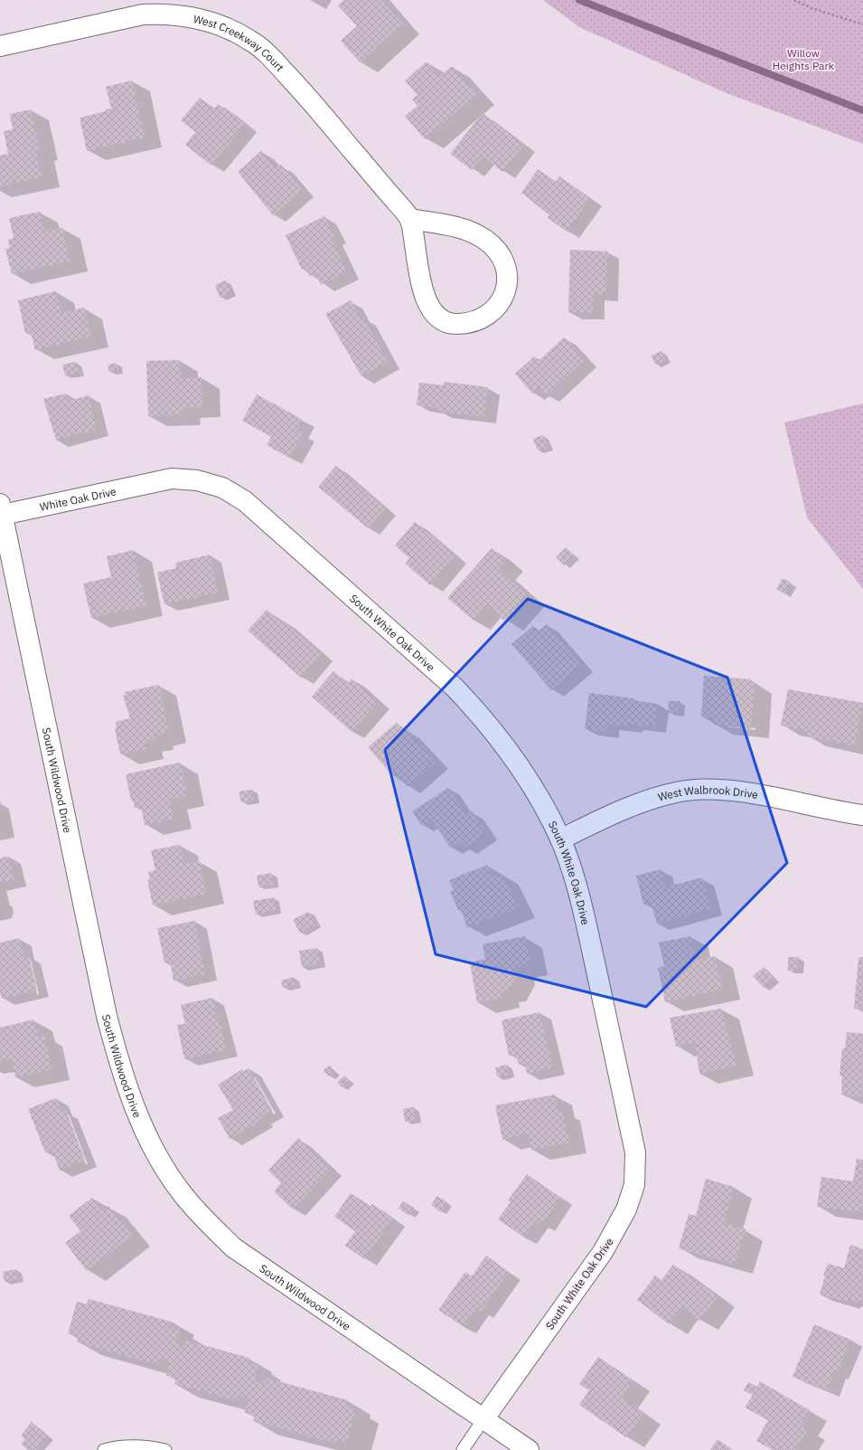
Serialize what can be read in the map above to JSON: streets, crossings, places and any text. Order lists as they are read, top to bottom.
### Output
{
  "streets": {
    "street": [
      "West Creekway Court",
      "White Oak Drive",
      "South White Oak Drive",
      "South Wildwood Drive",
      "West Walbrook Drive"
    ]
  },
  "crossings": [
    ["White Oak Drive", "South White Oak Drive"],
    ["White Oak Drive", "South Wildwood Drive"],
    ["South White Oak Drive", "South Wildwood Drive"],
    ["South White Oak Drive", "West Walbrook Drive"]
  ],
  "parks": ["Willow Heights Park"]
}
